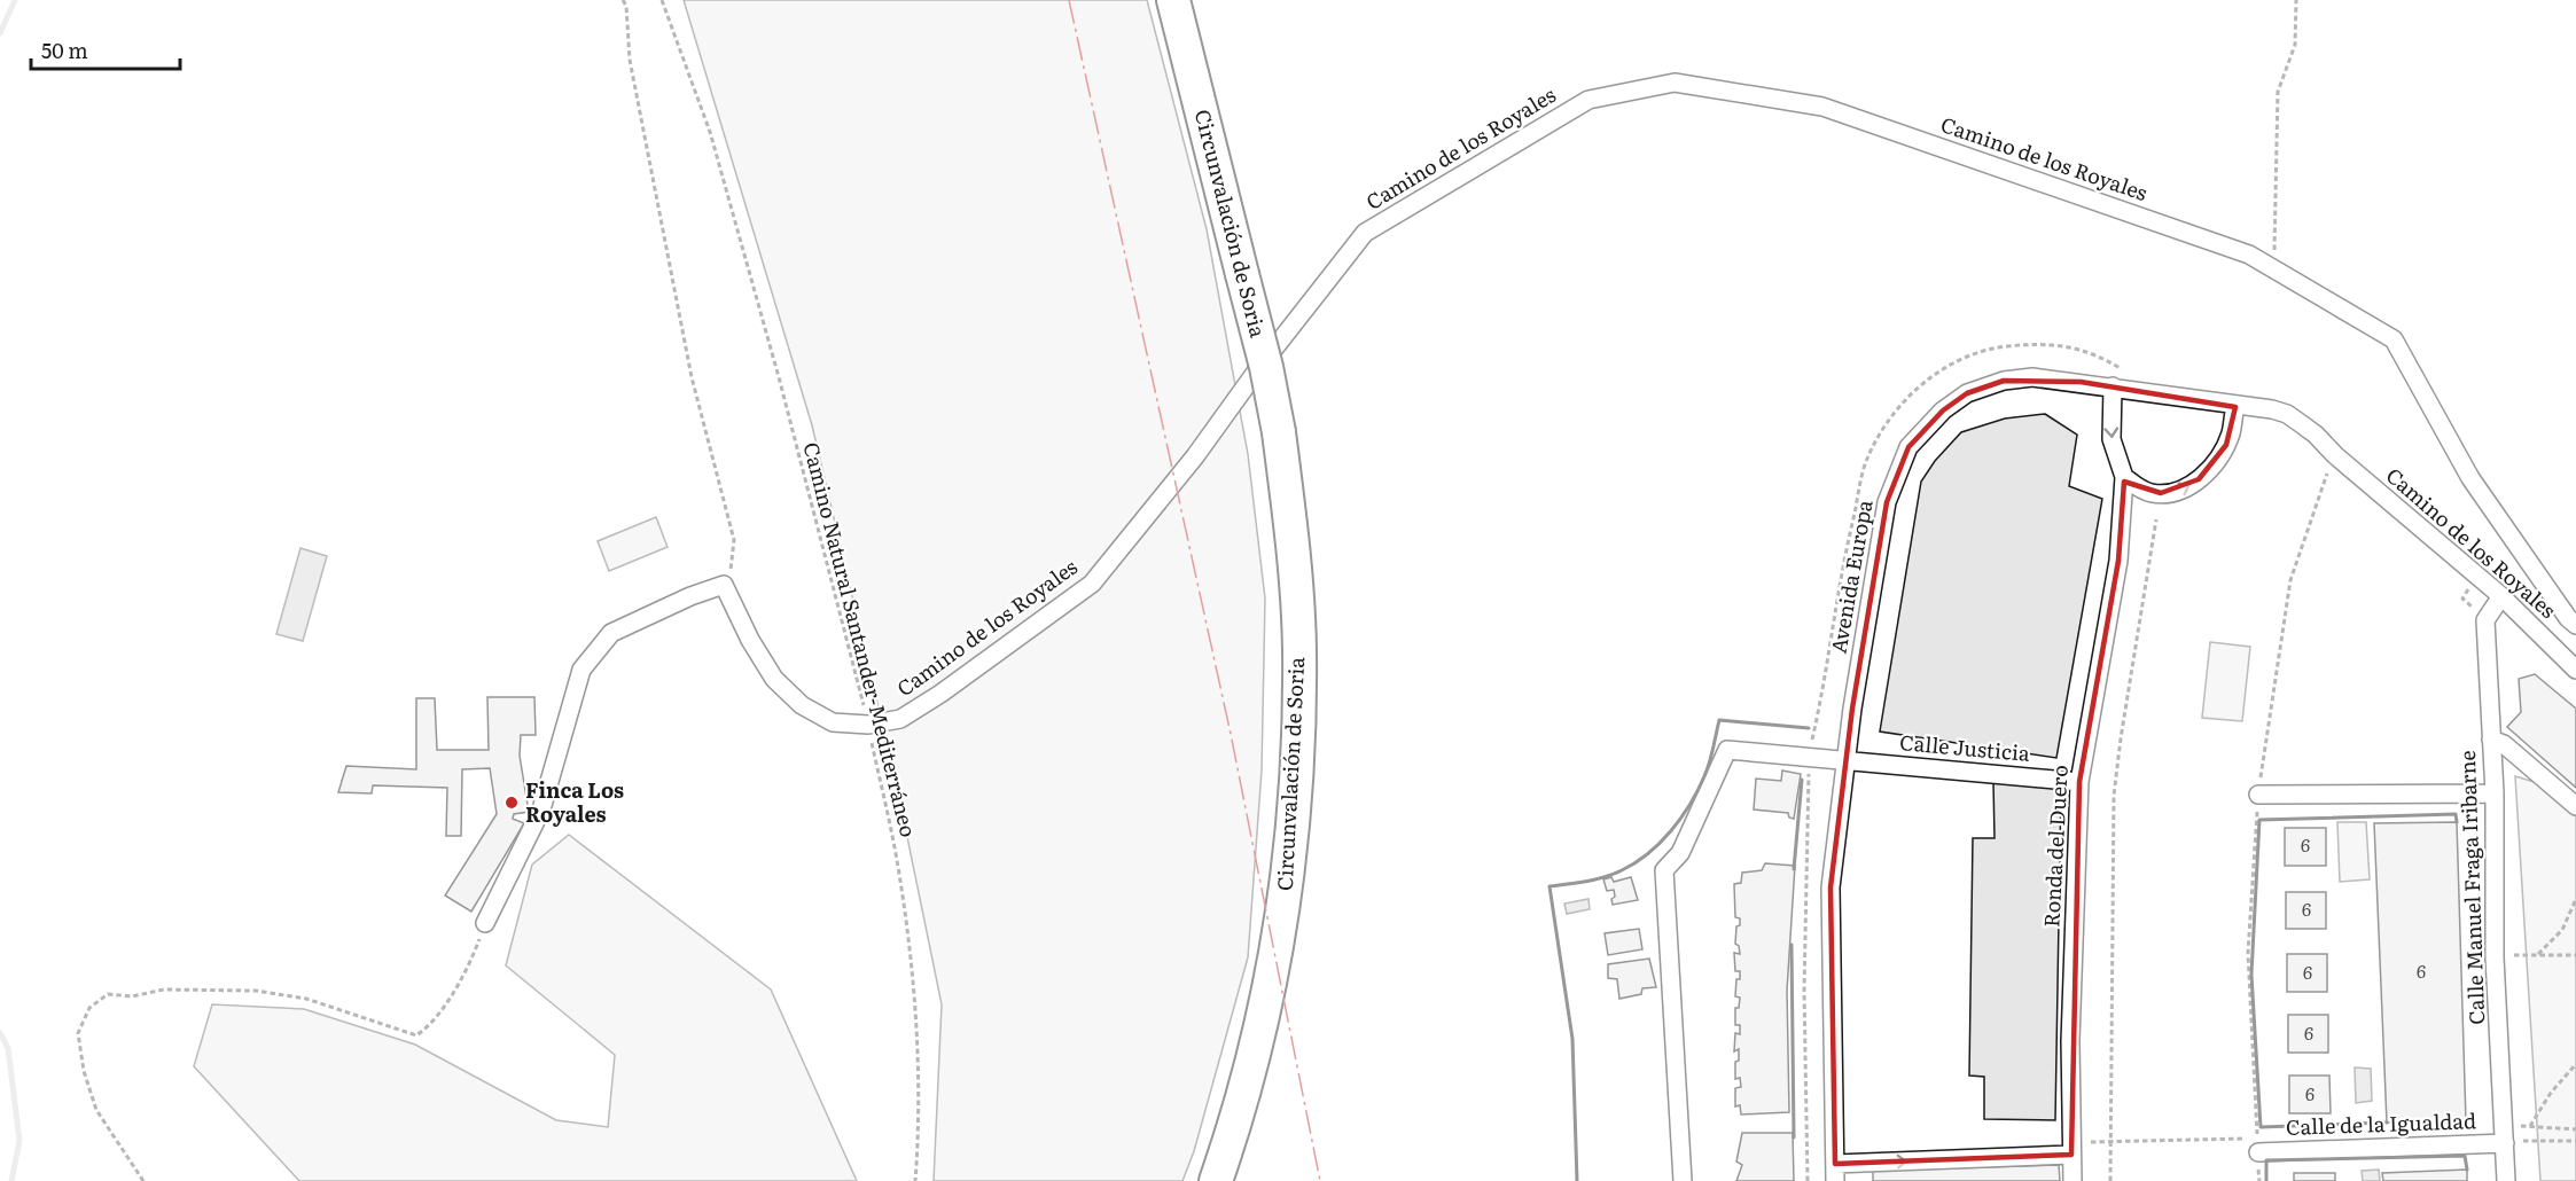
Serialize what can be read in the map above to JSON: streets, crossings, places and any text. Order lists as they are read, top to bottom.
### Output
{
  "streets": {
    "highway": ["Circunvalación de Soria"],
    "street": [
      "Camino de los Royales",
      "Avenida Europa",
      "Calle Justicia",
      "Ronda del Duero",
      "Calle Manuel Fraga Iribarne",
      "Calle de la Igualdad"
    ],
    "path": ["Camino Natural Santander-Mediterráneo"]
  },
  "crossings": [
    ["Camino de los Royales", "Avenida Europa"],
    ["Camino de los Royales", "Camino Natural Santander-Mediterráneo"],
    ["Avenida Europa", "Calle Justicia"],
    ["Avenida Europa", "Ronda del Duero"],
    ["Calle Justicia", "Ronda del Duero"],
    ["Calle Manuel Fraga Iribarne", "Calle de la Igualdad"]
  ],
  "places": ["Finca Los Royales"],
  "house_numbers": [
    "6",
    "6",
    "6",
    "6",
    "6",
    "6"
  ],
  "scale_bar": "50 m"
}
